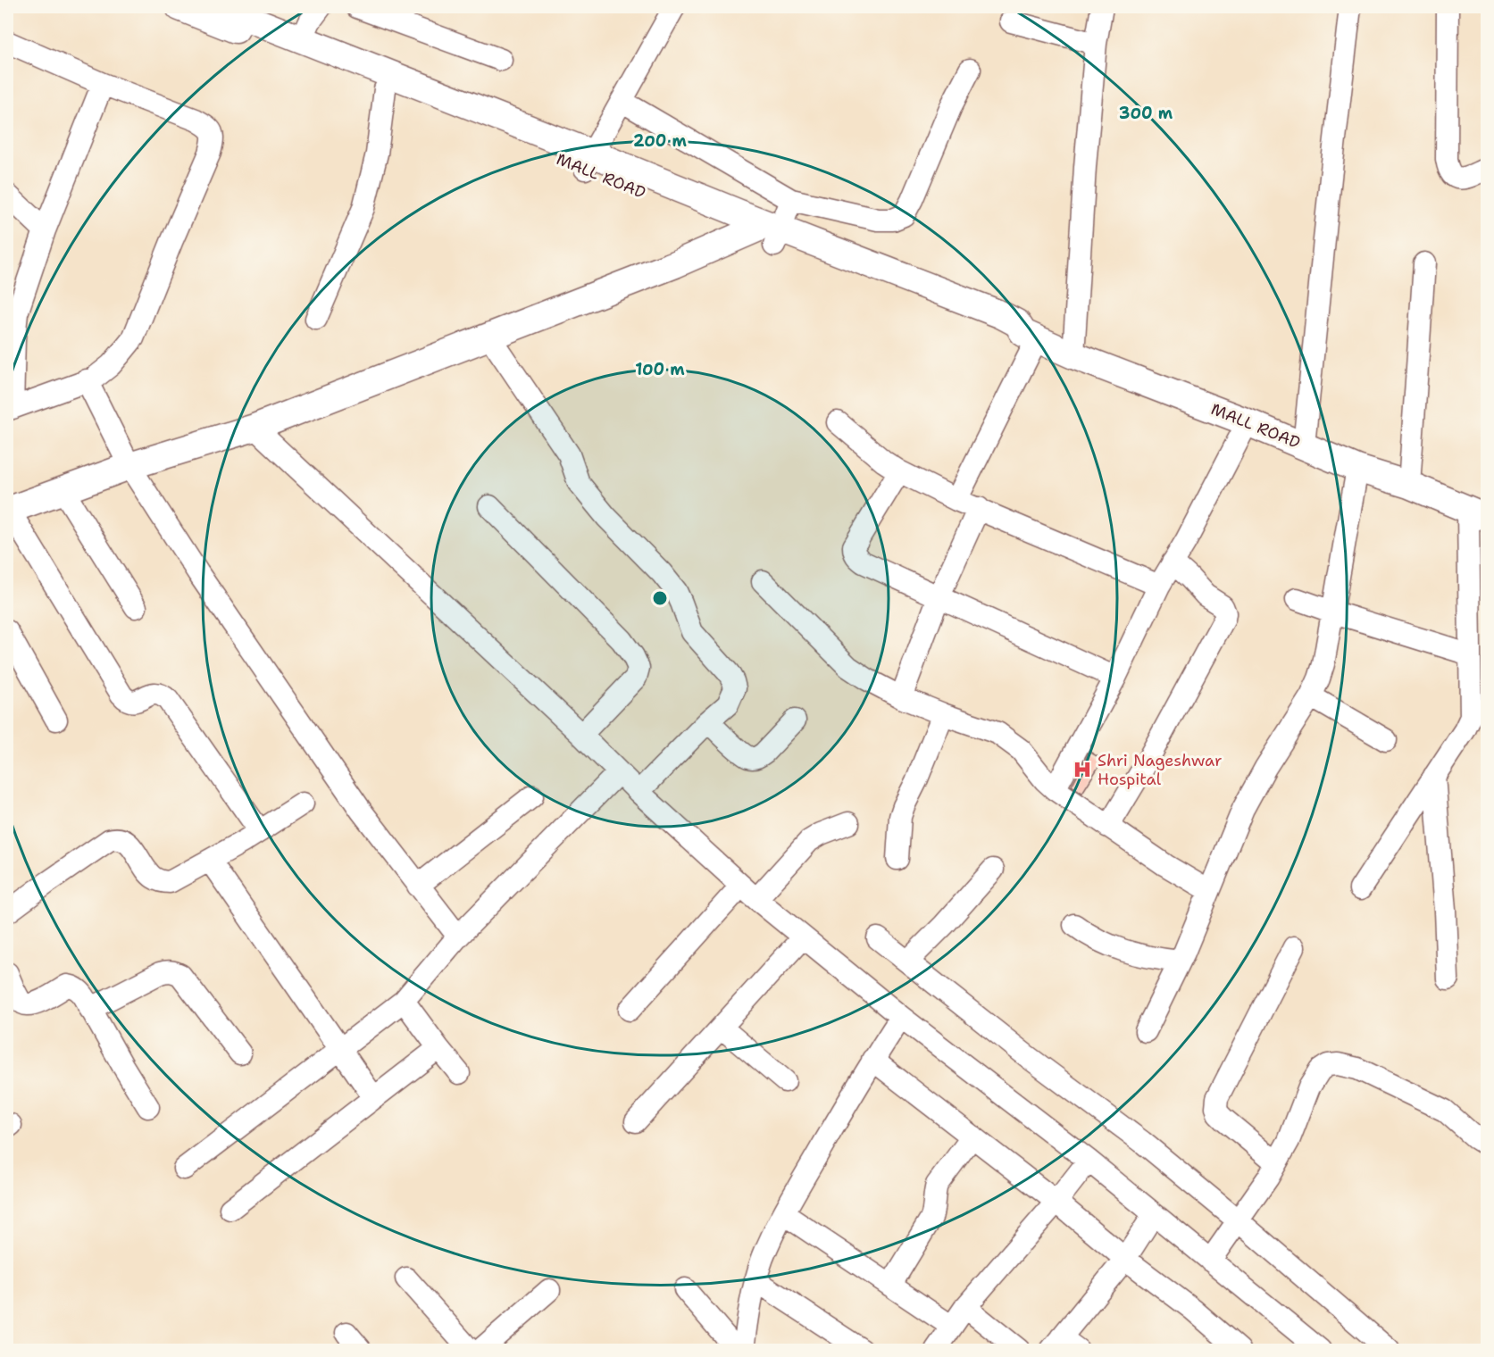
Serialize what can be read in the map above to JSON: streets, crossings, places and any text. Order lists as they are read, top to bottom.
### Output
{
  "streets": {
    "main road": ["MALL ROAD"]
  },
  "places": {
    "hospital": ["Shri Nageshwar Hospital"]
  },
  "rings": ["300 m", "200 m", "100 m"]
}
